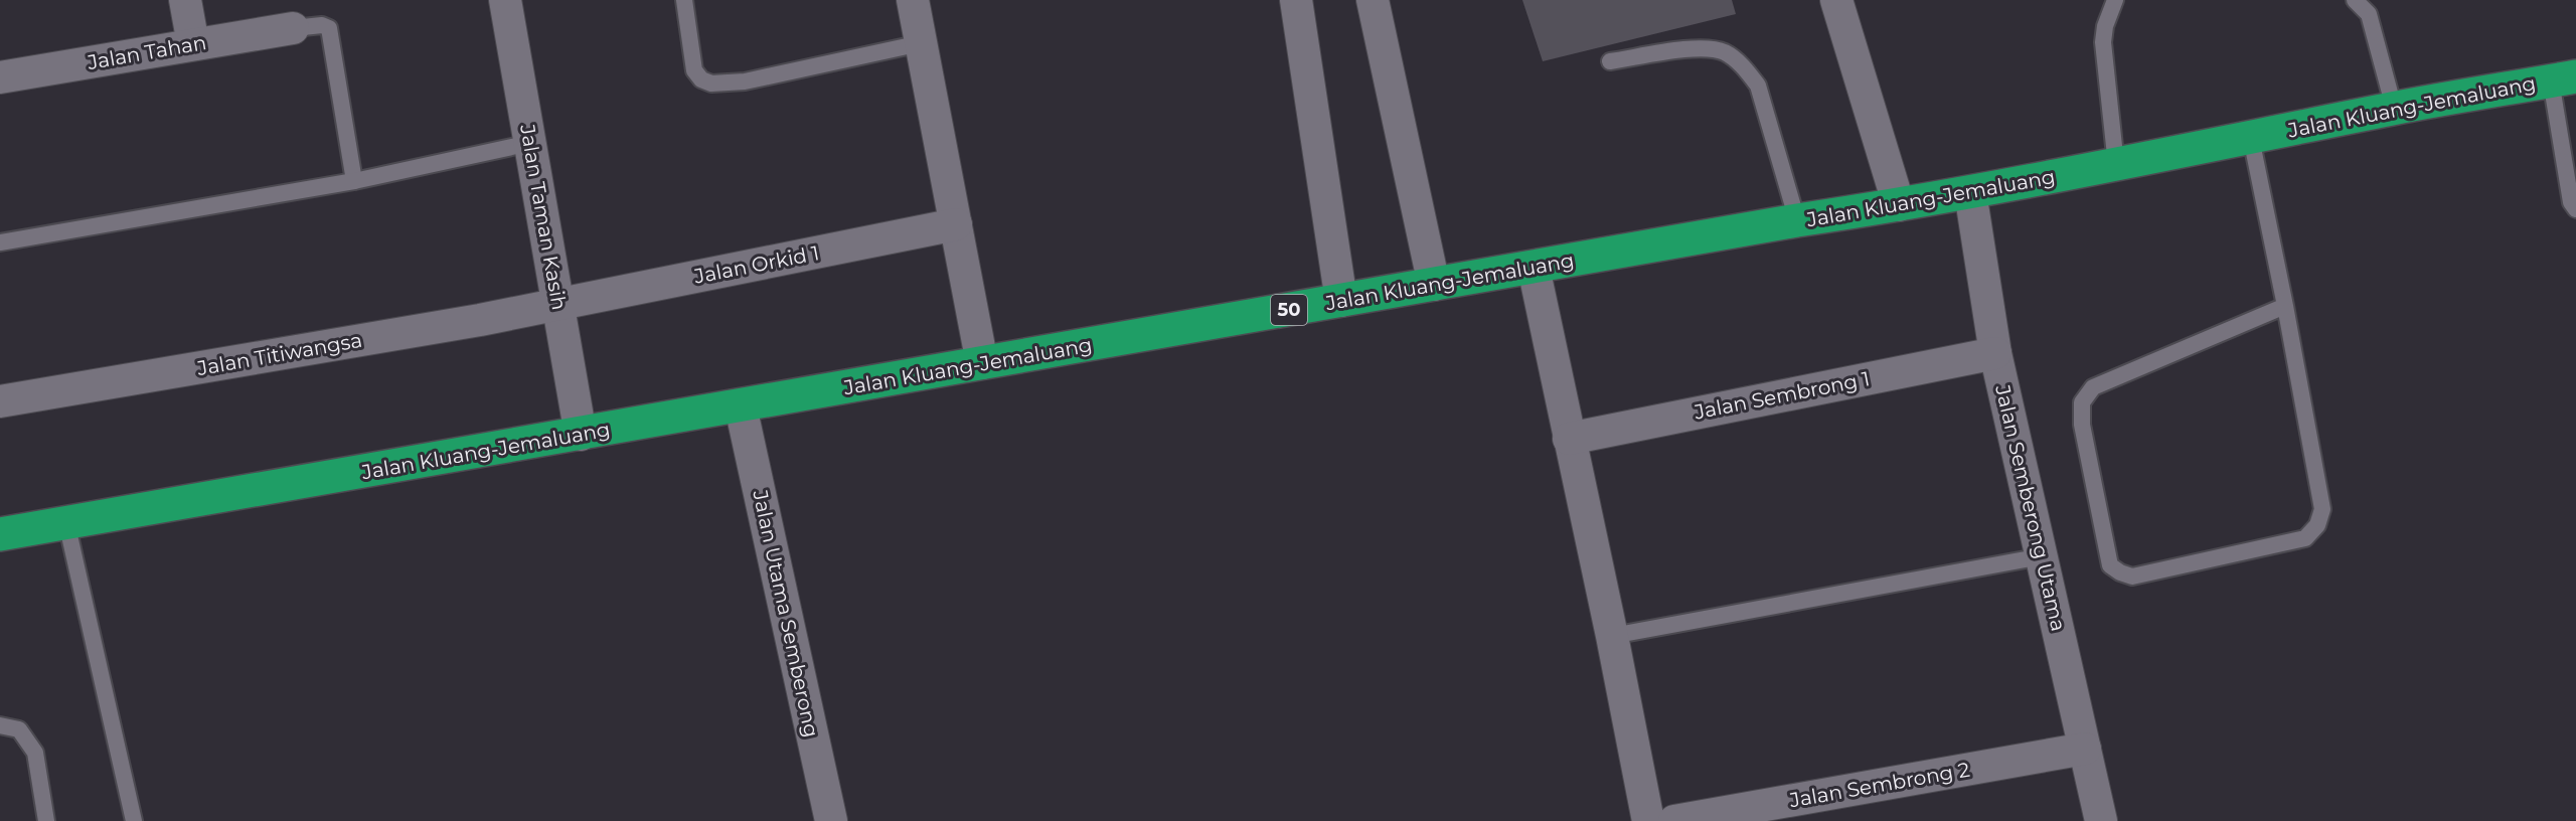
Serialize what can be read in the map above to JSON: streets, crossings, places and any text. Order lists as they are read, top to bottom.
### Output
{
  "streets": {
    "highway": ["Jalan Kluang-Jemaluang", "50"],
    "street": [
      "Jalan Tahan",
      "Jalan Taman Kasih",
      "Jalan Orkid 1",
      "Jalan Titiwangsa",
      "Jalan Sembrong 1",
      "Jalan Semberong Utama",
      "Jalan Utama Semberong",
      "Jalan Sembrong 2"
    ]
  },
  "crossings": [
    ["Jalan Kluang-Jemaluang", "Jalan Taman Kasih"],
    ["Jalan Kluang-Jemaluang", "Jalan Semberong Utama"],
    ["Jalan Kluang-Jemaluang", "Jalan Utama Semberong"],
    ["Jalan Taman Kasih", "Jalan Orkid 1"],
    ["Jalan Taman Kasih", "Jalan Titiwangsa"],
    ["Jalan Orkid 1", "Jalan Titiwangsa"],
    ["Jalan Sembrong 1", "Jalan Semberong Utama"],
    ["Jalan Semberong Utama", "Jalan Sembrong 2"]
  ]
}
